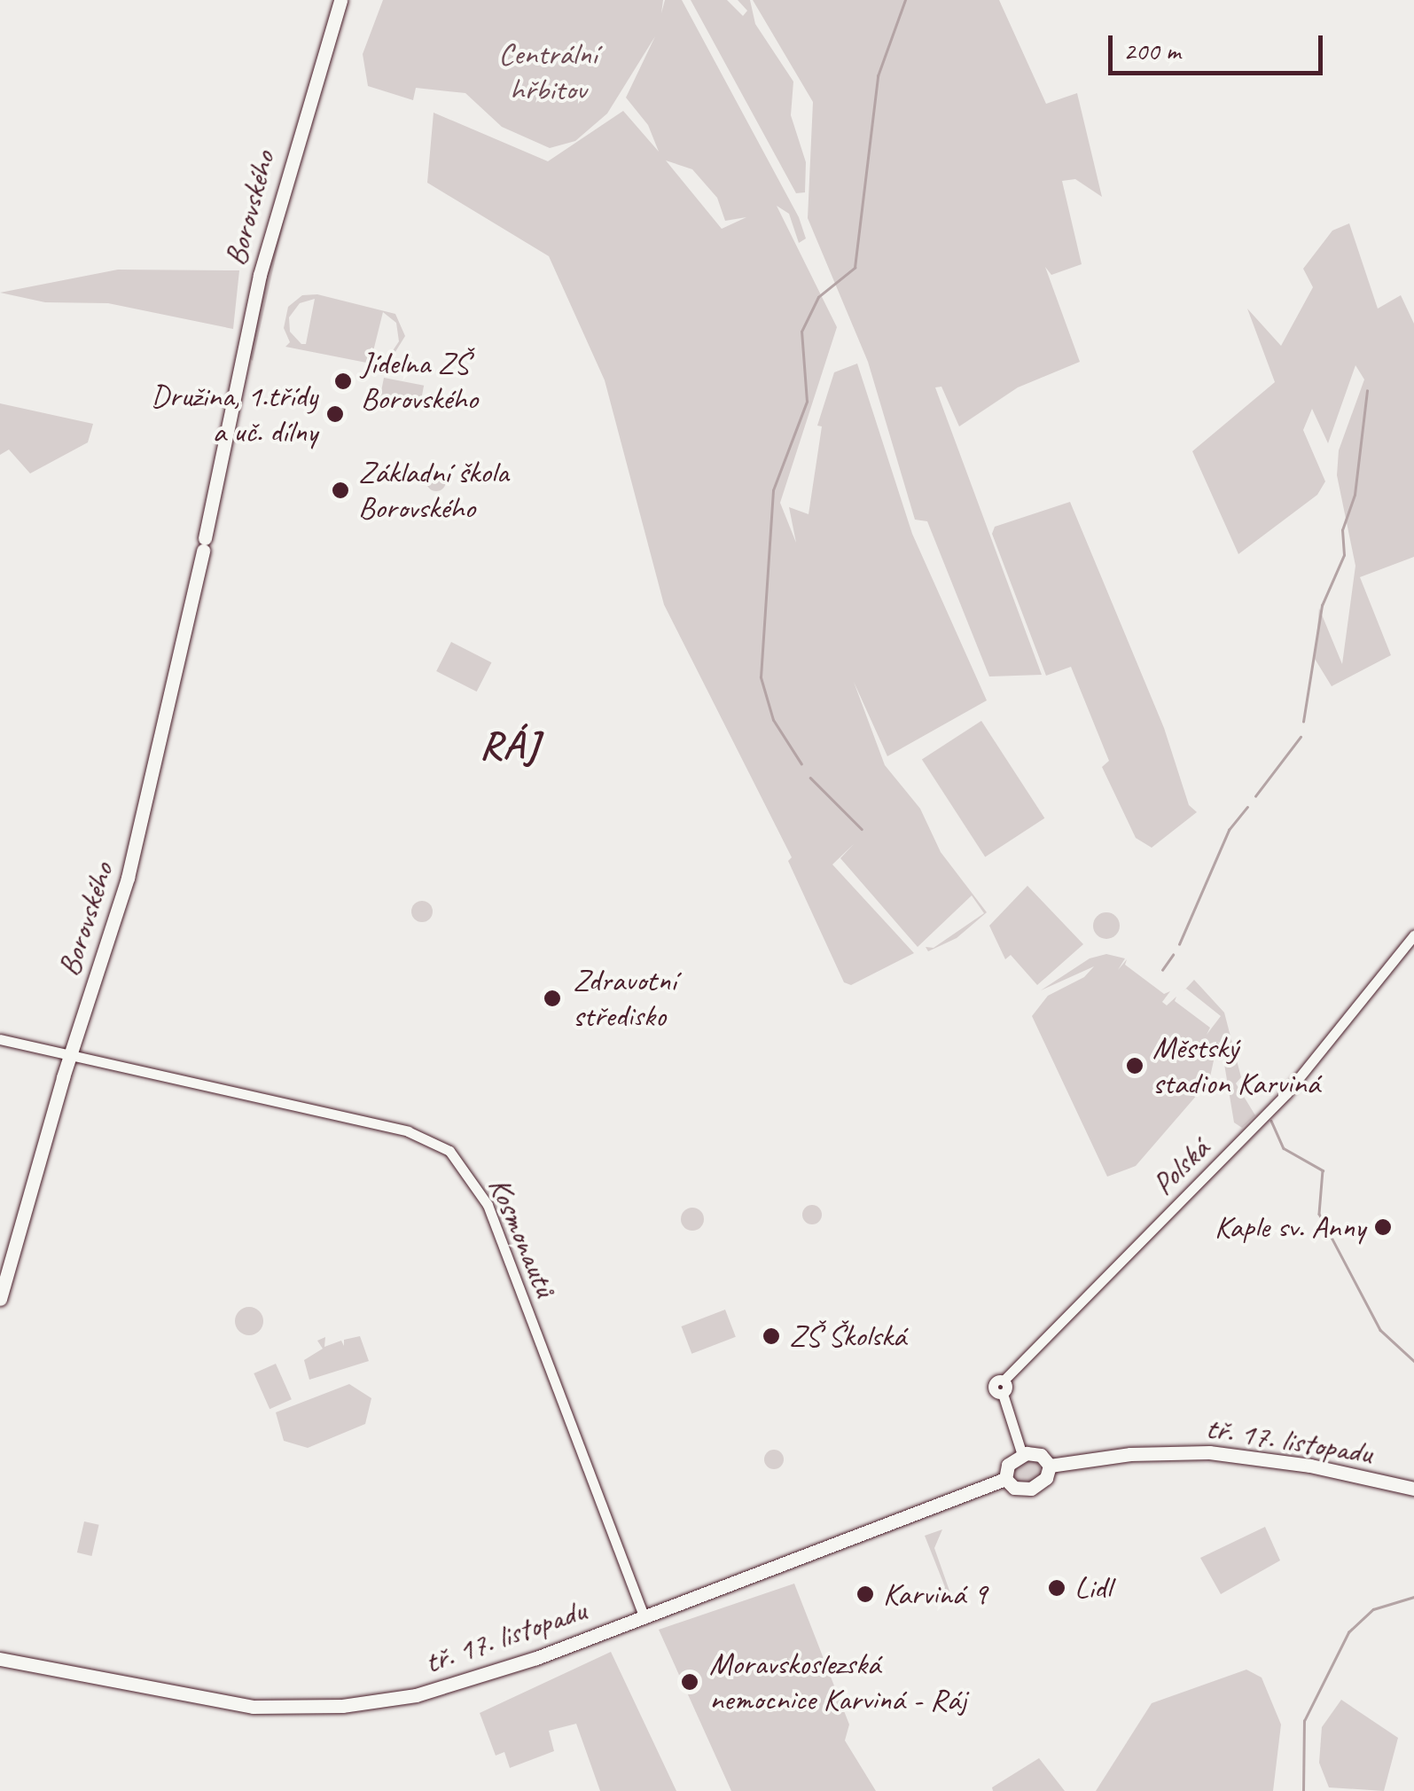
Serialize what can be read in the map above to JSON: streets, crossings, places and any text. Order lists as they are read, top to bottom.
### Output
{
  "streets": {
    "main road": ["Borovského", "tř. 17. listopadu"],
    "street": ["Polská", "Kosmonautů"]
  },
  "crossings": [
    ["Borovského", "Kosmonautů"],
    ["Polská", "tř. 17. listopadu"],
    ["Kosmonautů", "tř. 17. listopadu"]
  ],
  "districts": ["RÁJ"],
  "parks": ["Centrální hřbitov"],
  "places": [
    "Jídelna ZŠ Borovského",
    "Družina, 1.třídy a uč. dílny",
    "Základní škola Borovského",
    "Zdravotní středisko",
    "Městský stadion Karviná",
    "Kaple sv. Anny",
    "ZŠ Školská",
    "Lidl",
    "Karviná 9",
    "Moravskoslezská nemocnice Karviná - Ráj"
  ],
  "scale_bar": "200 m"
}
